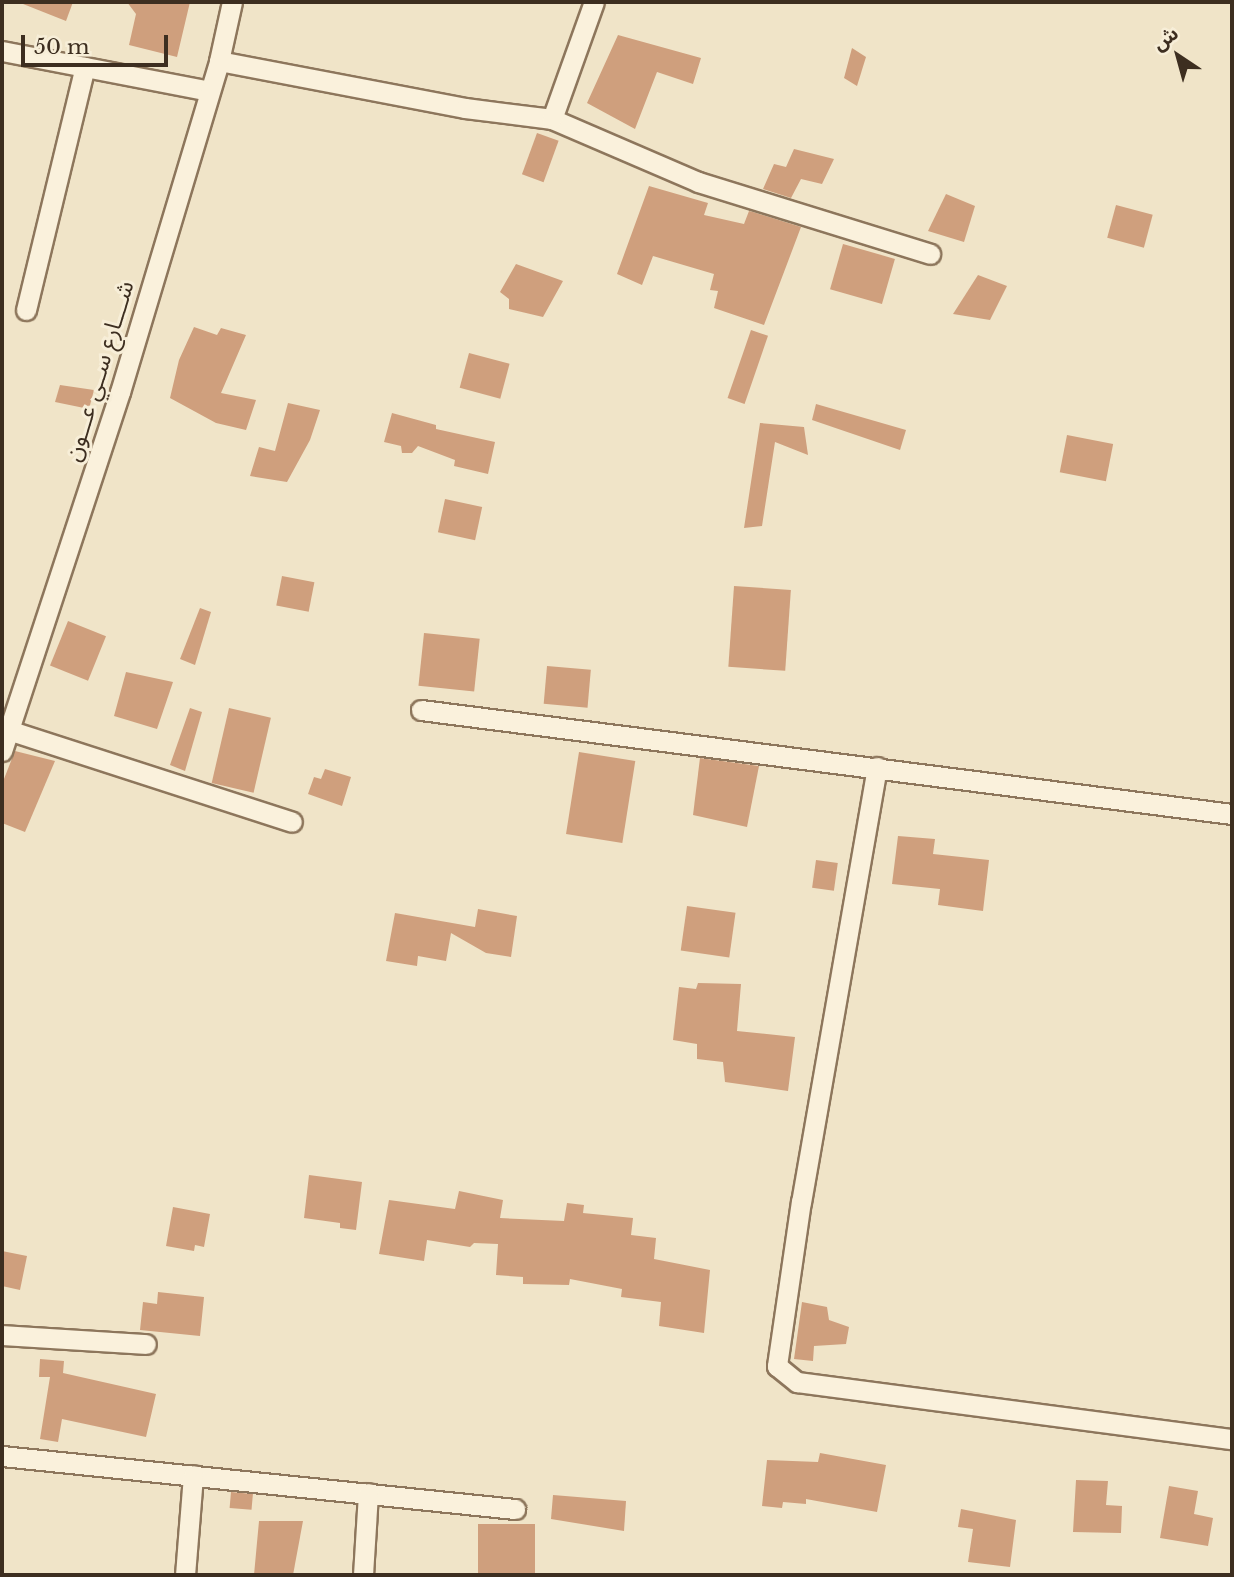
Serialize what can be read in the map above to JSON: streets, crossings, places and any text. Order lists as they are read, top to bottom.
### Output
{
  "streets": {
    "street": ["شــــارع ســي عـــون"]
  },
  "scale_bar": "50 m",
  "north": "top left"
}
